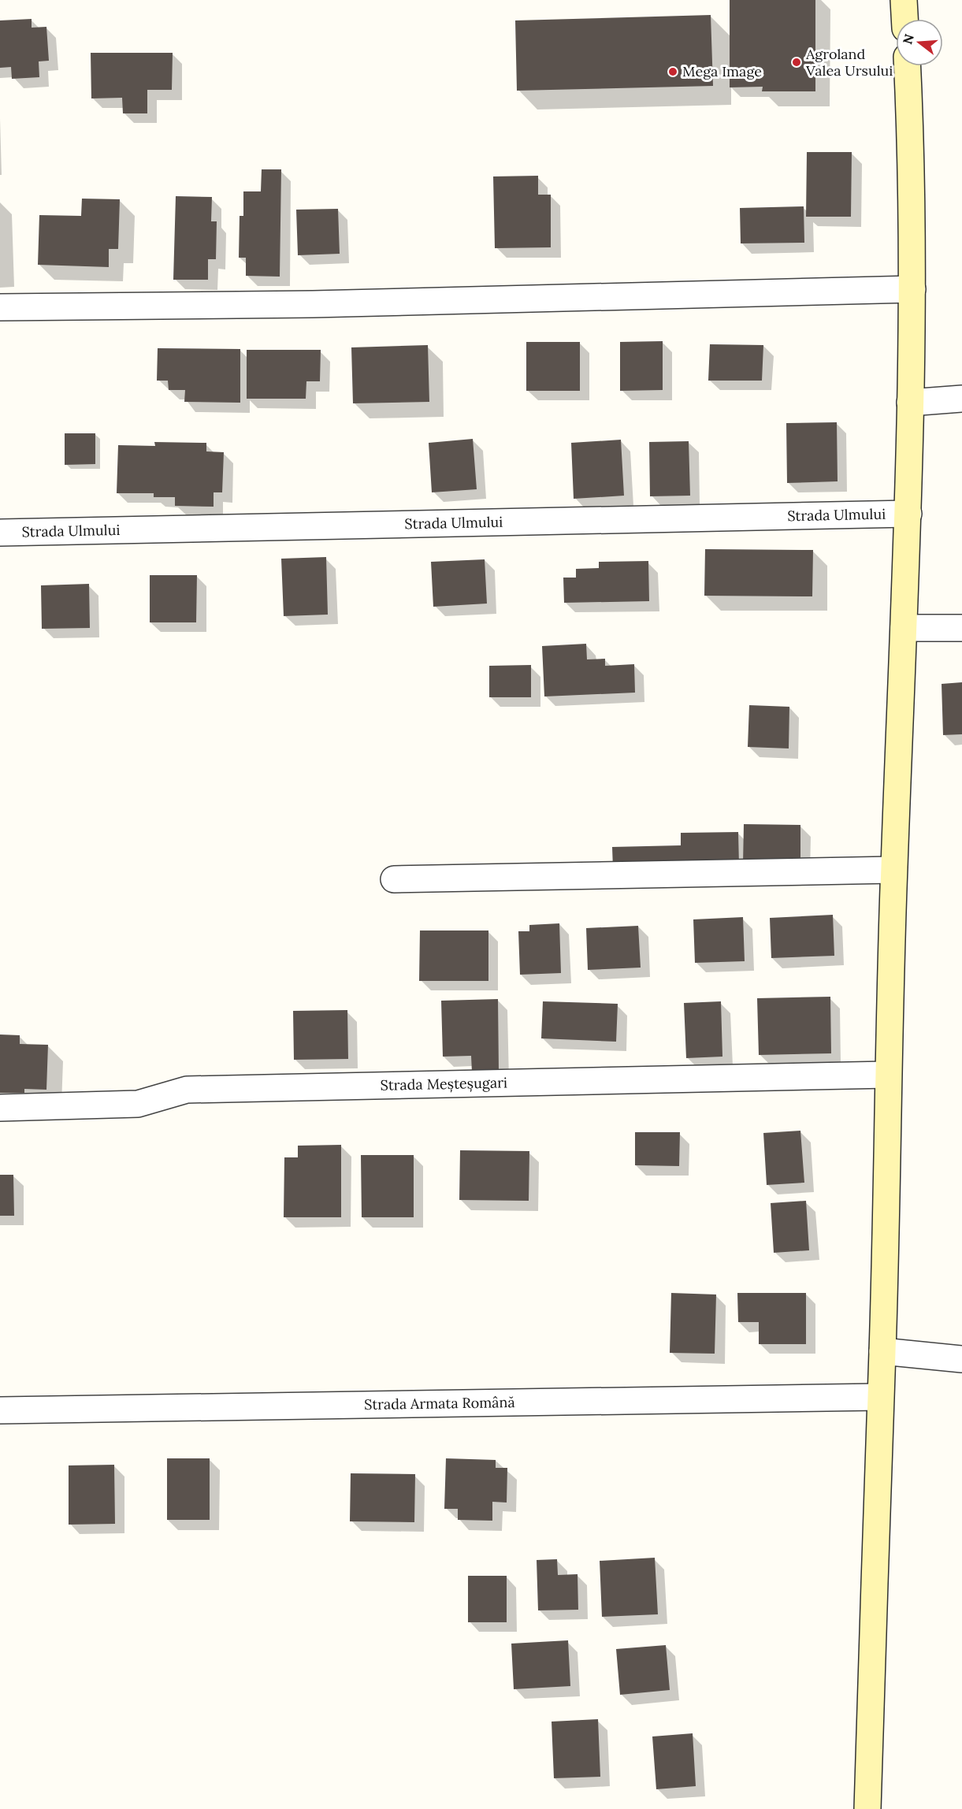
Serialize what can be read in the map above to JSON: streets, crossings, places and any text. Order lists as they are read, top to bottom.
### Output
{
  "streets": {
    "street": ["Strada Ulmului", "Strada Meșteșugari", "Strada Armata Română"]
  },
  "places": ["Agroland Valea Ursului", "Mega Image"],
  "north": "left"
}
